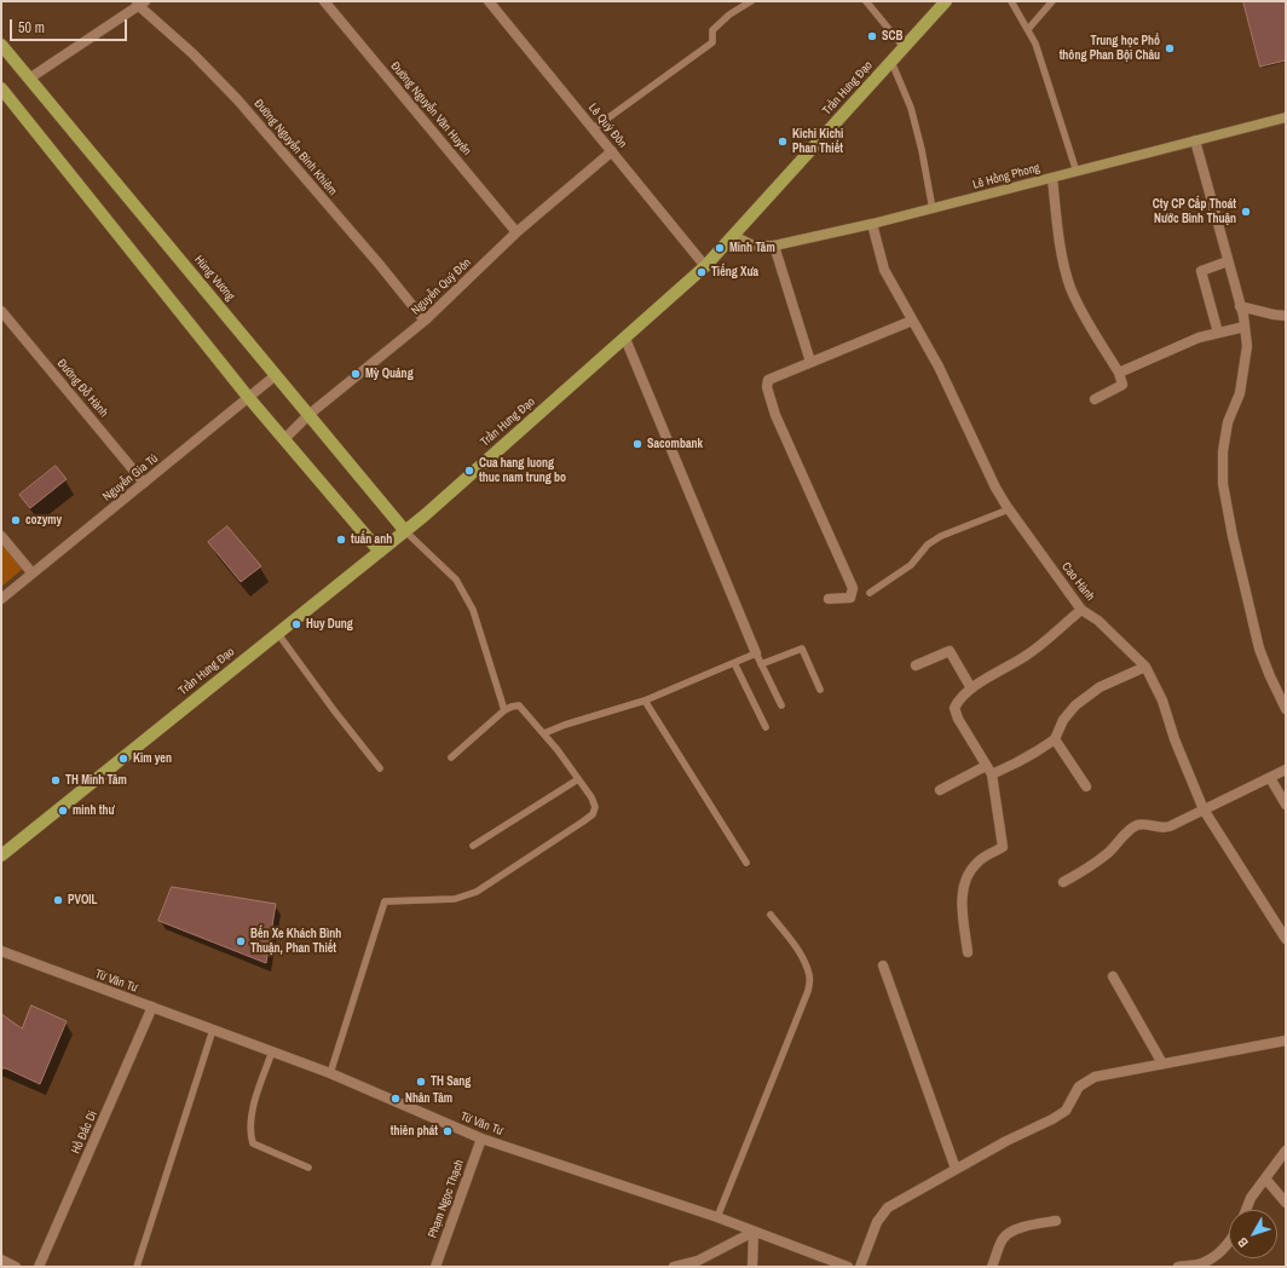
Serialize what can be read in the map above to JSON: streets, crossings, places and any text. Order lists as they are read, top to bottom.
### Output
{
  "streets": {
    "main road": ["Trần Hưng Đạo", "Lê Hồng Phong", "Hùng Vương"],
    "street": [
      "Đường Nguyễn Văn Huyên",
      "Lê Quý Đôn",
      "Đường Nguyễn Bỉnh Khiêm",
      "Nguyễn Quý Đôn",
      "Đường Đỗ Hành",
      "Nguyễn Gia Tú",
      "Cao Hành",
      "Từ Văn Tư",
      "Hồ Đắc Di",
      "Phạm Ngọc Thạch"
    ]
  },
  "crossings": [
    ["Trần Hưng Đạo", "Lê Quý Đôn"],
    ["Trần Hưng Đạo", "Lê Hồng Phong"],
    ["Trần Hưng Đạo", "Hùng Vương"],
    ["Đường Nguyễn Văn Huyên", "Nguyễn Quý Đôn"],
    ["Lê Quý Đôn", "Nguyễn Quý Đôn"],
    ["Đường Nguyễn Bỉnh Khiêm", "Nguyễn Quý Đôn"],
    ["Lê Hồng Phong", "Cao Hành"],
    ["Hùng Vương", "Nguyễn Quý Đôn"],
    ["Hùng Vương", "Nguyễn Gia Tú"],
    ["Đường Đỗ Hành", "Nguyễn Gia Tú"],
    ["Từ Văn Tư", "Hồ Đắc Di"],
    ["Từ Văn Tư", "Phạm Ngọc Thạch"]
  ],
  "places": [
    "SCB",
    "Trung học Phổ thông Phan Bội Châu",
    "Kichi Kichi Phan Thiết",
    "Cty CP Cấp Thoát Nước Bình Thuận",
    "Minh Tâm",
    "Tiếng Xưa",
    "Mỳ Quảng",
    "Sacombank",
    "Cua hang luong thuc nam trung bo",
    "cozymy",
    "tuấn anh",
    "Huy Dung",
    "Kim yen",
    "TH Minh Tâm",
    "minh thư",
    "PVOIL",
    "Bến Xe Khách Bình Thuận, Phan Thiết",
    "TH Sang",
    "Nhân Tâm",
    "thiên phát"
  ],
  "scale_bar": "50 m",
  "north": "bottom left"
}
